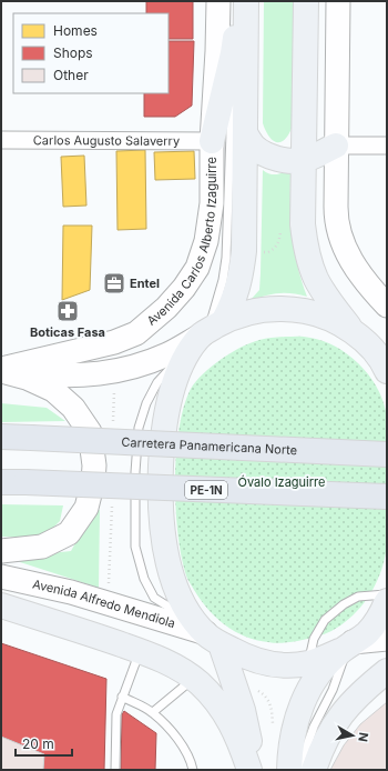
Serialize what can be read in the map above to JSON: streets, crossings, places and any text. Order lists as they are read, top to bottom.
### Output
{
  "streets": {
    "highway": ["Carretera Panamericana Norte", "PE-1N"],
    "street": ["Carlos Augusto Salaverry", "Avenida Carlos Alberto Izaguirre", "Avenida Alfredo Mendiola"]
  },
  "crossings": [
    ["Carlos Augusto Salaverry", "Avenida Carlos Alberto Izaguirre"]
  ],
  "parks": ["Óvalo Izaguirre"],
  "places": {
    "office": ["Entel"],
    "pharmacy": ["Boticas Fasa"]
  },
  "legend": ["Homes", "Shops", "Other"],
  "scale_bar": "20 m",
  "north": "right"
}
